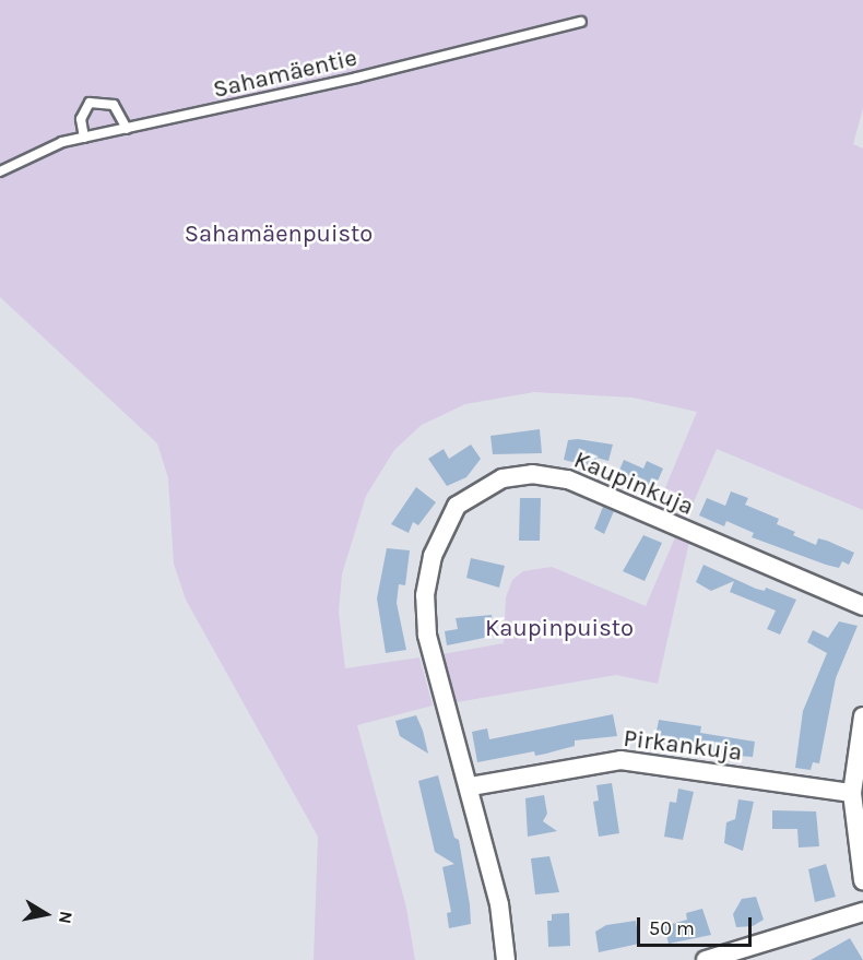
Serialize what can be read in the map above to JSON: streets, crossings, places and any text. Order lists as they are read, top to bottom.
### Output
{
  "streets": {
    "street": ["Kaupinkuja", "Pirkankuja"],
    "lane": ["Sahamäentie"]
  },
  "crossings": [
    ["Kaupinkuja", "Pirkankuja"]
  ],
  "parks": ["Sahamäenpuisto", "Kaupinpuisto"],
  "scale_bar": "50 m",
  "north": "right"
}
